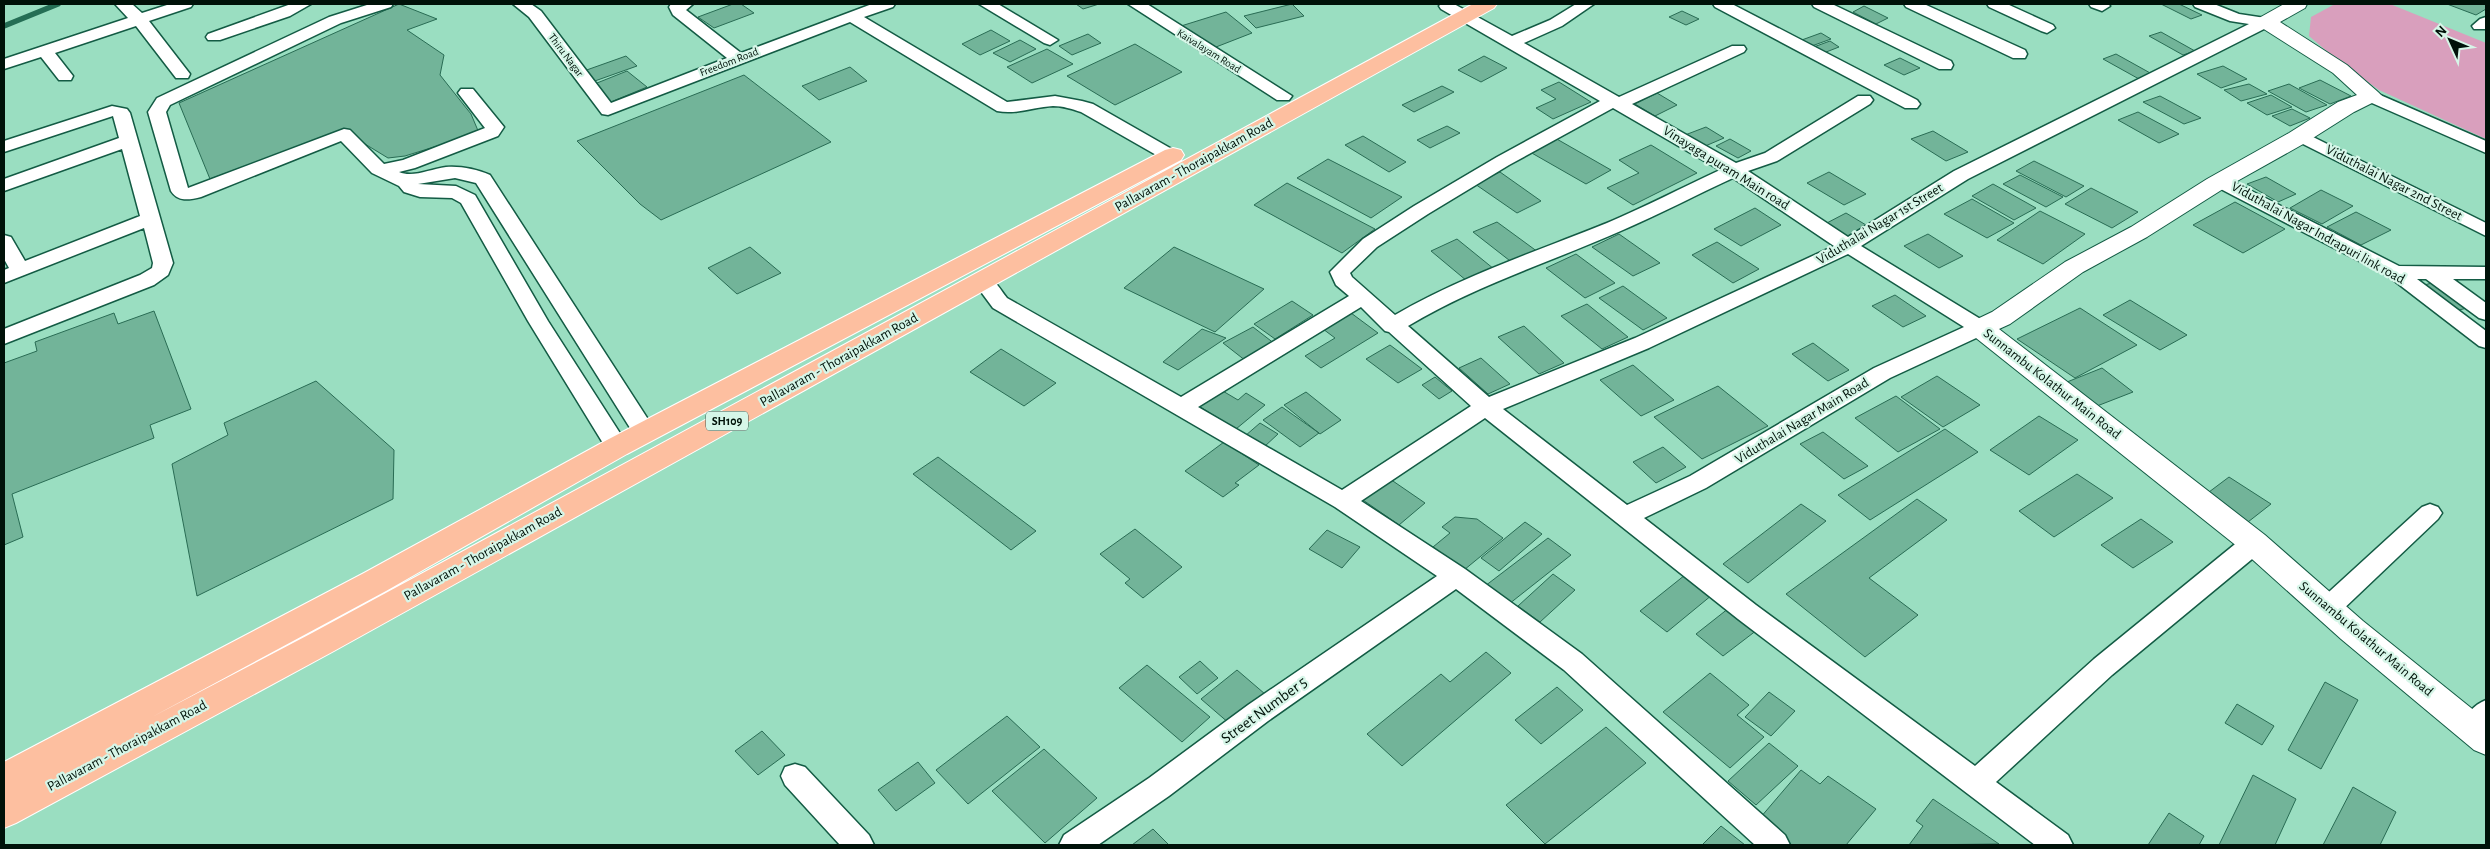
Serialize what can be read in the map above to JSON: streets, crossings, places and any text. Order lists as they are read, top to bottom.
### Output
{
  "streets": {
    "main road": ["Pallavaram - Thoraipakkam Road", "SH109"],
    "street": [
      "Kaivalayam Road",
      "Thiru Nagar",
      "Freedom Road",
      "Vinayaga puram Main road",
      "Viduthalai Nagar 2nd Street",
      "Viduthalai Nagar 1st Street",
      "Viduthalai Nagar Indrapuri link road",
      "Sunnambu Kolathur Main Road",
      "Viduthalai Nagar Main Road",
      "Street Number 5"
    ]
  },
  "crossings": [
    ["Kaivalayam Road", "Pallavaram - Thoraipakkam Road"],
    ["Thiru Nagar", "Freedom Road"],
    ["Pallavaram - Thoraipakkam Road", "Vinayaga puram Main road"],
    ["Vinayaga puram Main road", "Viduthalai Nagar 1st Street"],
    ["Vinayaga puram Main road", "Sunnambu Kolathur Main Road"],
    ["Vinayaga puram Main road", "Viduthalai Nagar Main Road"],
    ["Viduthalai Nagar 2nd Street", "Sunnambu Kolathur Main Road"],
    ["Viduthalai Nagar Indrapuri link road", "Sunnambu Kolathur Main Road"],
    ["Sunnambu Kolathur Main Road", "Viduthalai Nagar Main Road"]
  ],
  "north": "top left"
}
